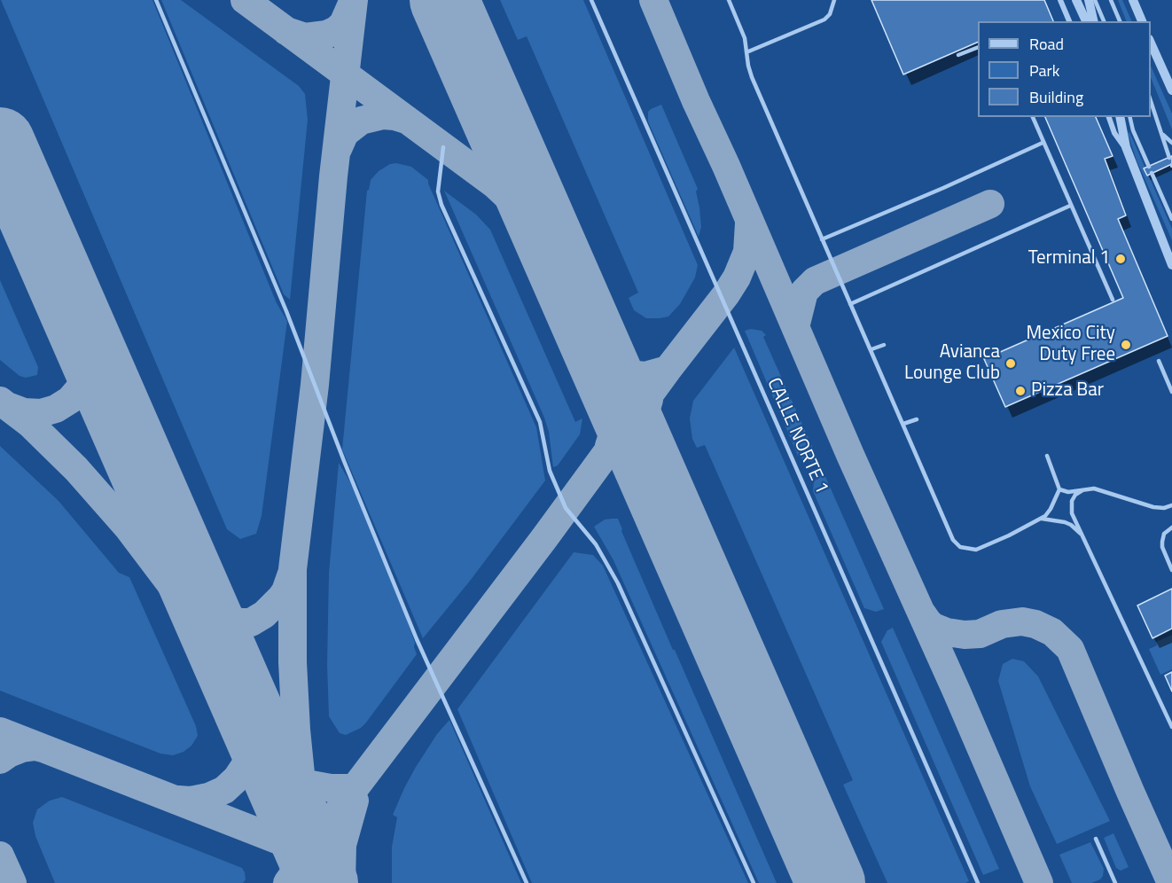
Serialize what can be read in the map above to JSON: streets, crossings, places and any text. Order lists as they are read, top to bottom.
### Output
{
  "streets": {
    "lane": ["CALLE NORTE 1"]
  },
  "places": [
    "Terminal 1",
    "Mexico City Duty Free",
    "Avianca Lounge Club",
    "Pizza Bar"
  ],
  "legend": ["Road", "Park", "Building"]
}
